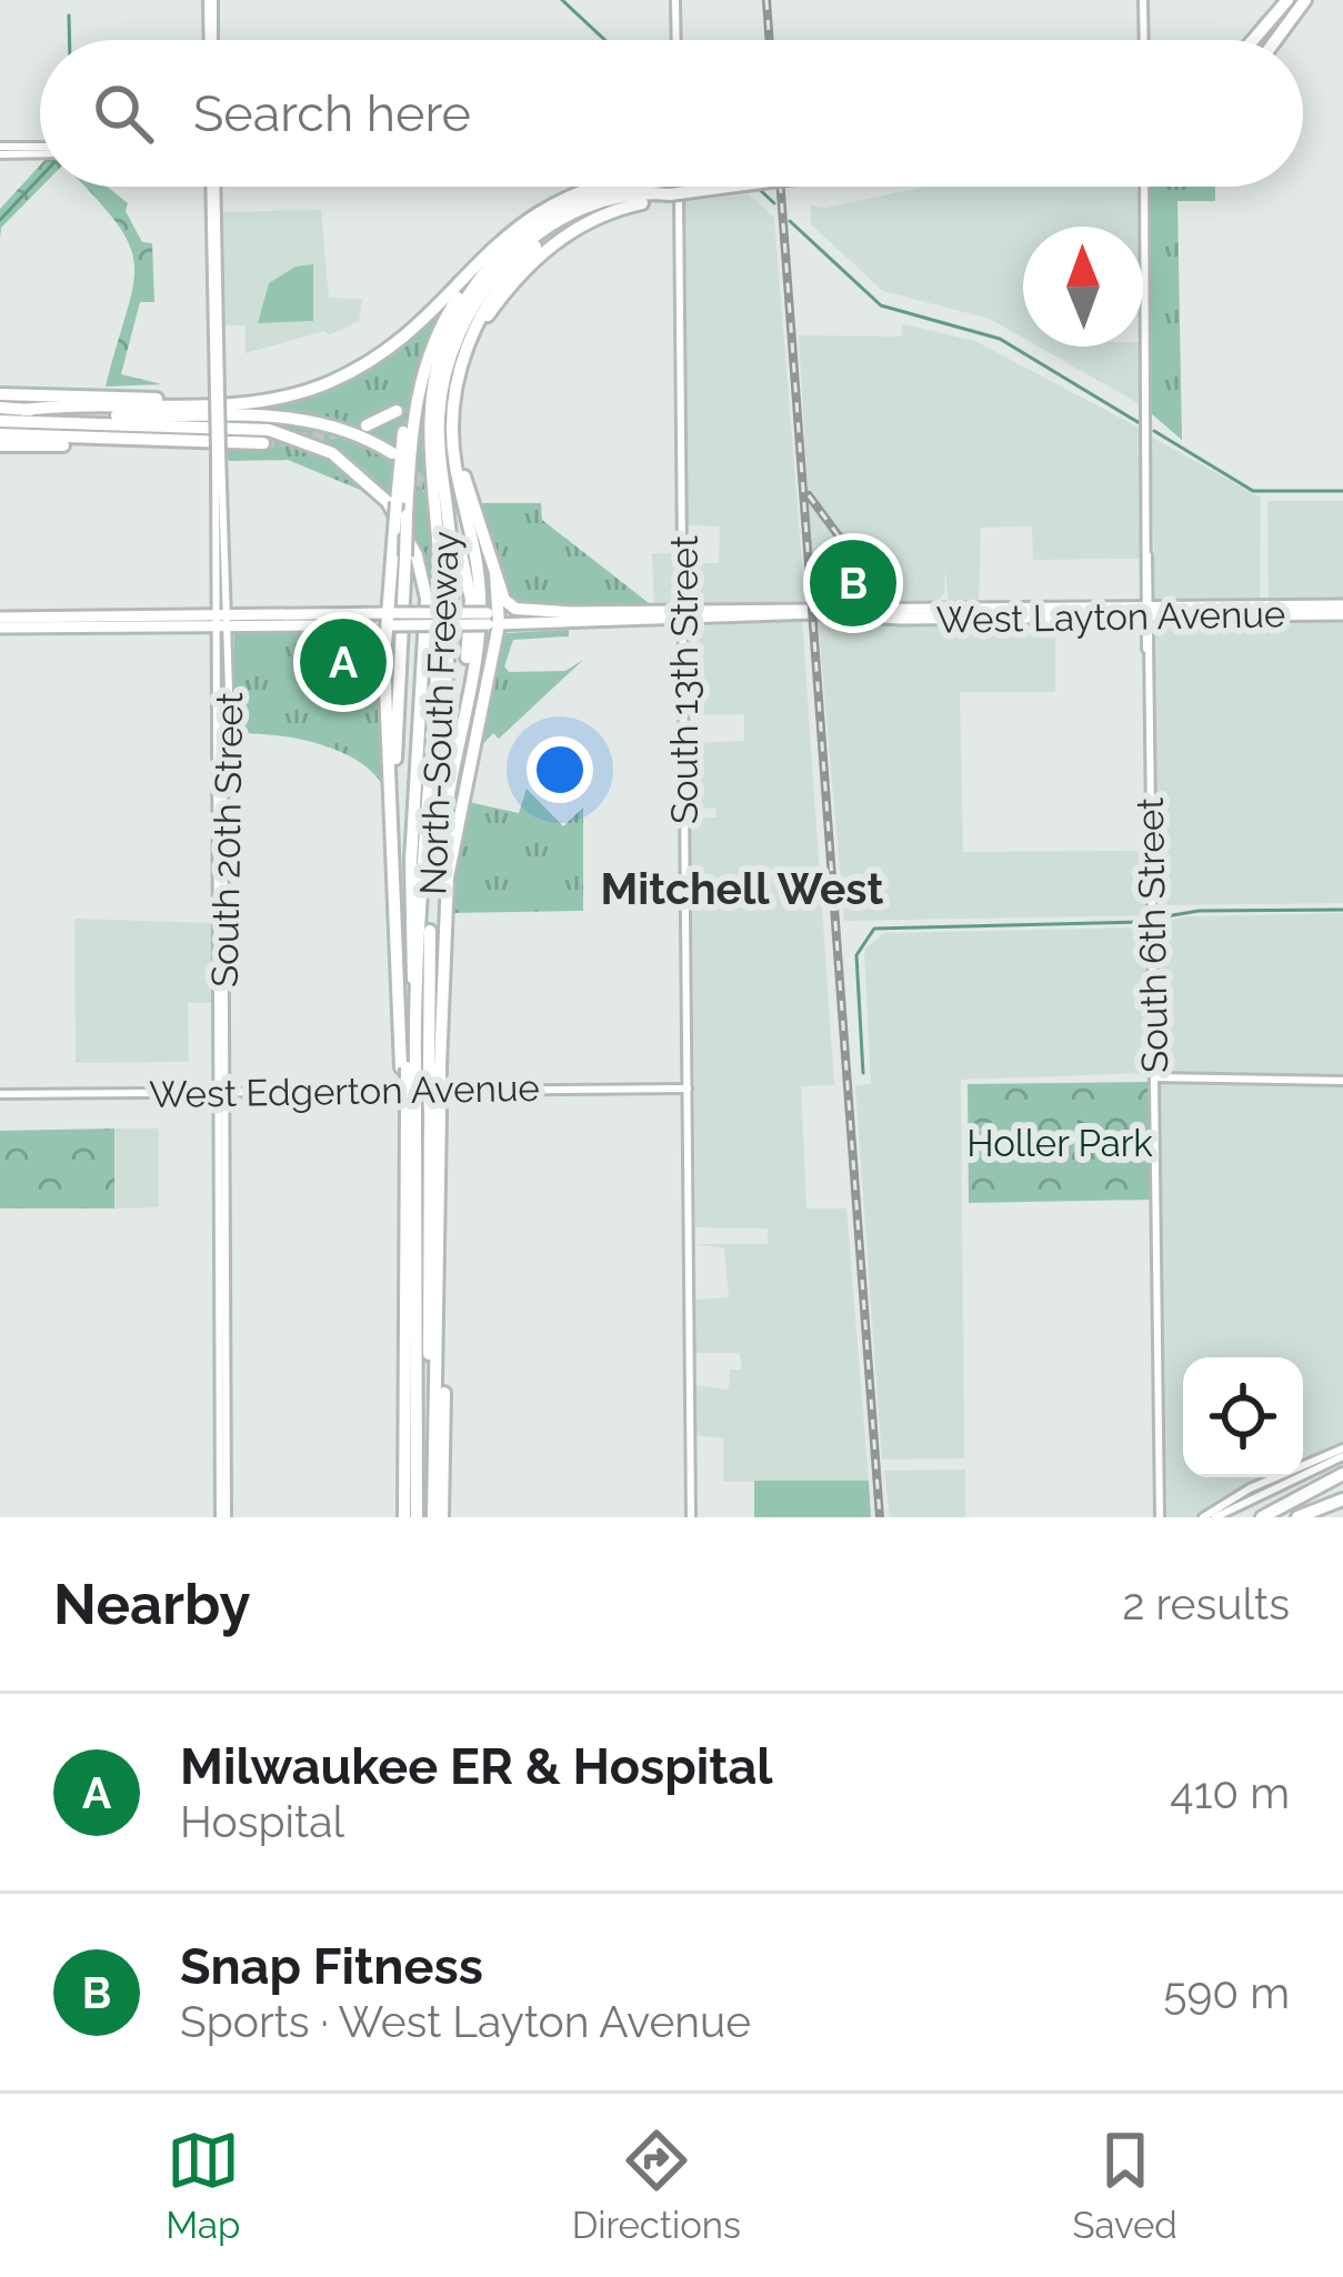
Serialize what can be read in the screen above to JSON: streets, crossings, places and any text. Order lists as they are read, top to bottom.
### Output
{
  "streets": {
    "highway": ["North-South Freeway"],
    "main road": ["West Layton Avenue"],
    "street": [
      "South 13th Street",
      "South 20th Street",
      "South 6th Street",
      "West Edgerton Avenue"
    ]
  },
  "crossings": [
    ["West Layton Avenue", "South 13th Street"],
    ["West Layton Avenue", "South 20th Street"],
    ["West Layton Avenue", "South 6th Street"],
    ["South 13th Street", "West Edgerton Avenue"],
    ["South 20th Street", "West Edgerton Avenue"]
  ],
  "districts": ["Mitchell West"],
  "parks": ["Holler Park"],
  "north": "top",
  "page": {
    "search": "Search here",
    "pins": ["B", "A"],
    "heading": ["Nearby", "2 results"],
    "list": [
      {
        "mark": "A",
        "name": "Milwaukee ER & Hospital",
        "note": "Hospital",
        "value": "410 m"
      },
      {
        "mark": "B",
        "name": "Snap Fitness",
        "note": "Sports · West Layton Avenue",
        "value": "590 m"
      }
    ],
    "nav": ["Map", "Directions", "Saved"]
  }
}
